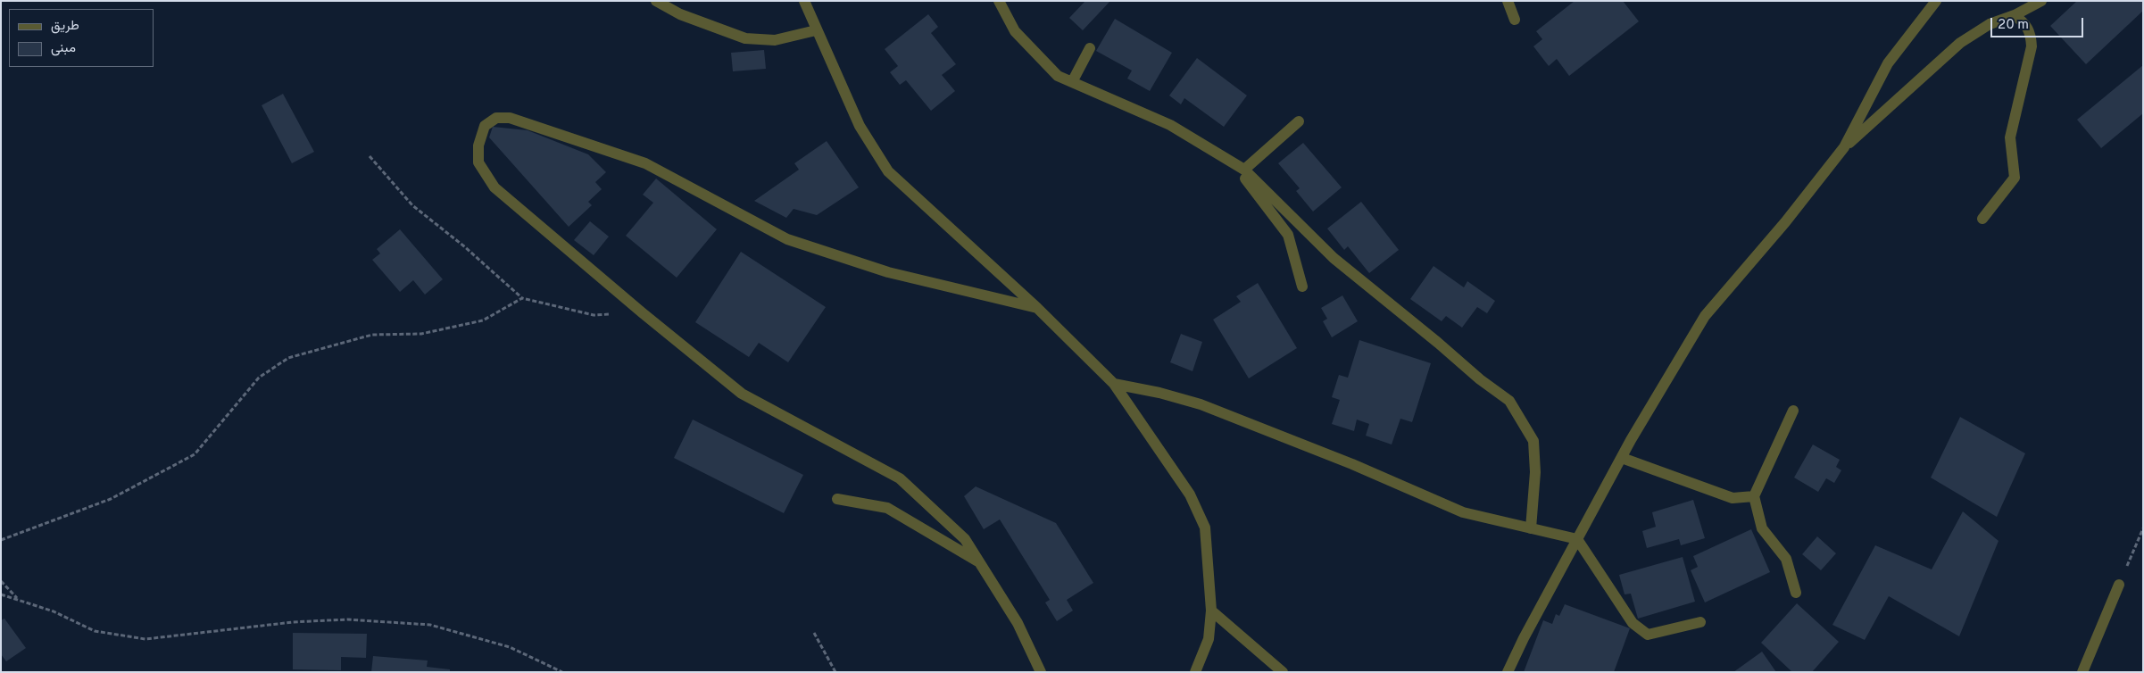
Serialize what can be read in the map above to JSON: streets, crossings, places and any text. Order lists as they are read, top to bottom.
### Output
{
  "legend": ["طريق", "مبنى"],
  "scale_bar": "20 m"
}
